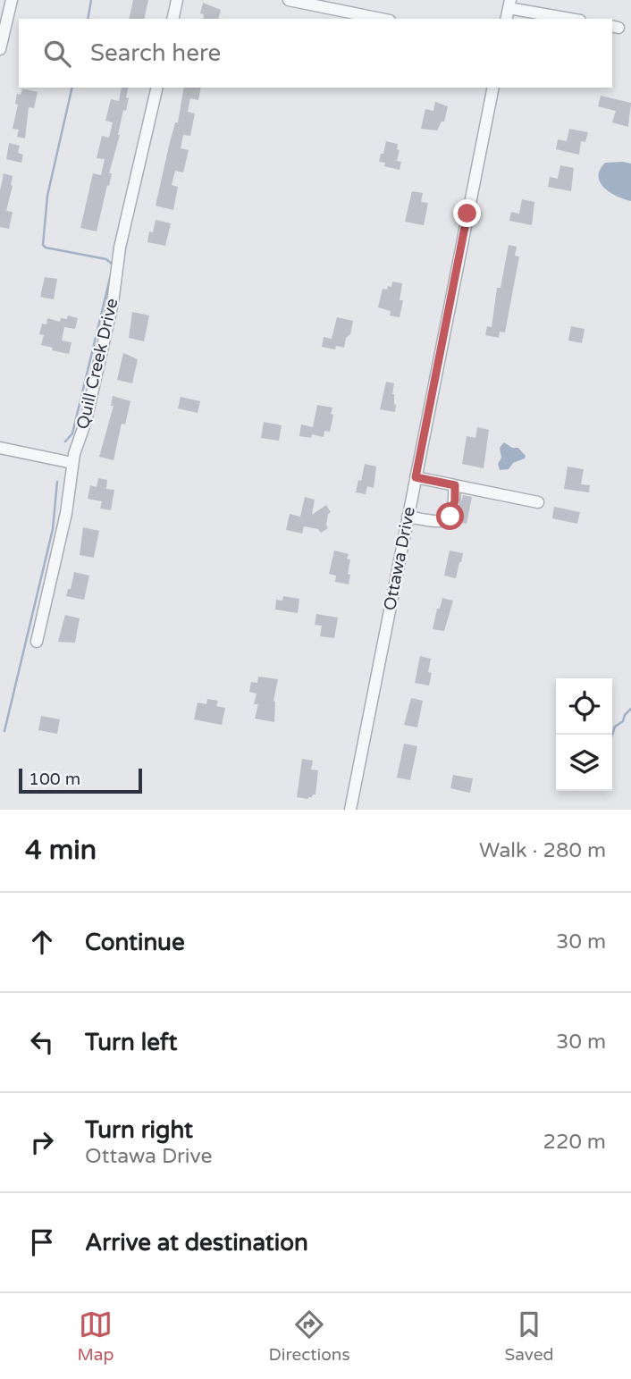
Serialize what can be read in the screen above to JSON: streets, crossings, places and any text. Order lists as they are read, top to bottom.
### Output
{
  "streets": {
    "street": ["Quill Creek Drive", "Ottawa Drive"]
  },
  "scale_bar": "100 m",
  "page": {
    "search": "Search here",
    "scale": "100 m",
    "heading": ["4 min", "Walk · 280 m"],
    "list": [
      ["Continue", "30 m"],
      ["Turn left", "30 m"],
      ["Turn right", "Ottawa Drive", "220 m"],
      "Arrive at destination"
    ],
    "nav": ["Map", "Directions", "Saved"]
  }
}
